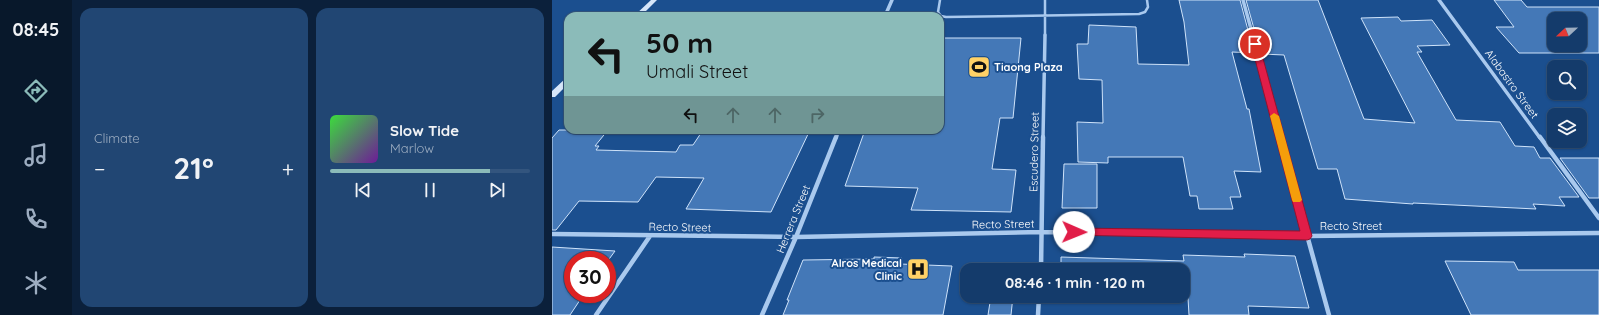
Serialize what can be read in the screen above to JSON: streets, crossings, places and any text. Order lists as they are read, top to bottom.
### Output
{
  "streets": {
    "street": [
      "Alabastro Street",
      "Escudero Street",
      "Herrera Street",
      "Recto Street"
    ]
  },
  "crossings": [
    ["Escudero Street", "Recto Street"],
    ["Herrera Street", "Recto Street"]
  ],
  "places": {
    "sports": ["Tiaong Plaza"],
    "hospital": ["Alros Medical Clinic"]
  },
  "north": "left",
  "page": {
    "tabs": "08:45",
    "tile": "Climate",
    "turn": ["50 m", "Umali Street"],
    "song": ["Slow Tide", "Marlow"],
    "heat": ["−", "21°", "+"],
    "limit": "30",
    "trip": "08:46 · 1 min · 120 m"
  }
}
